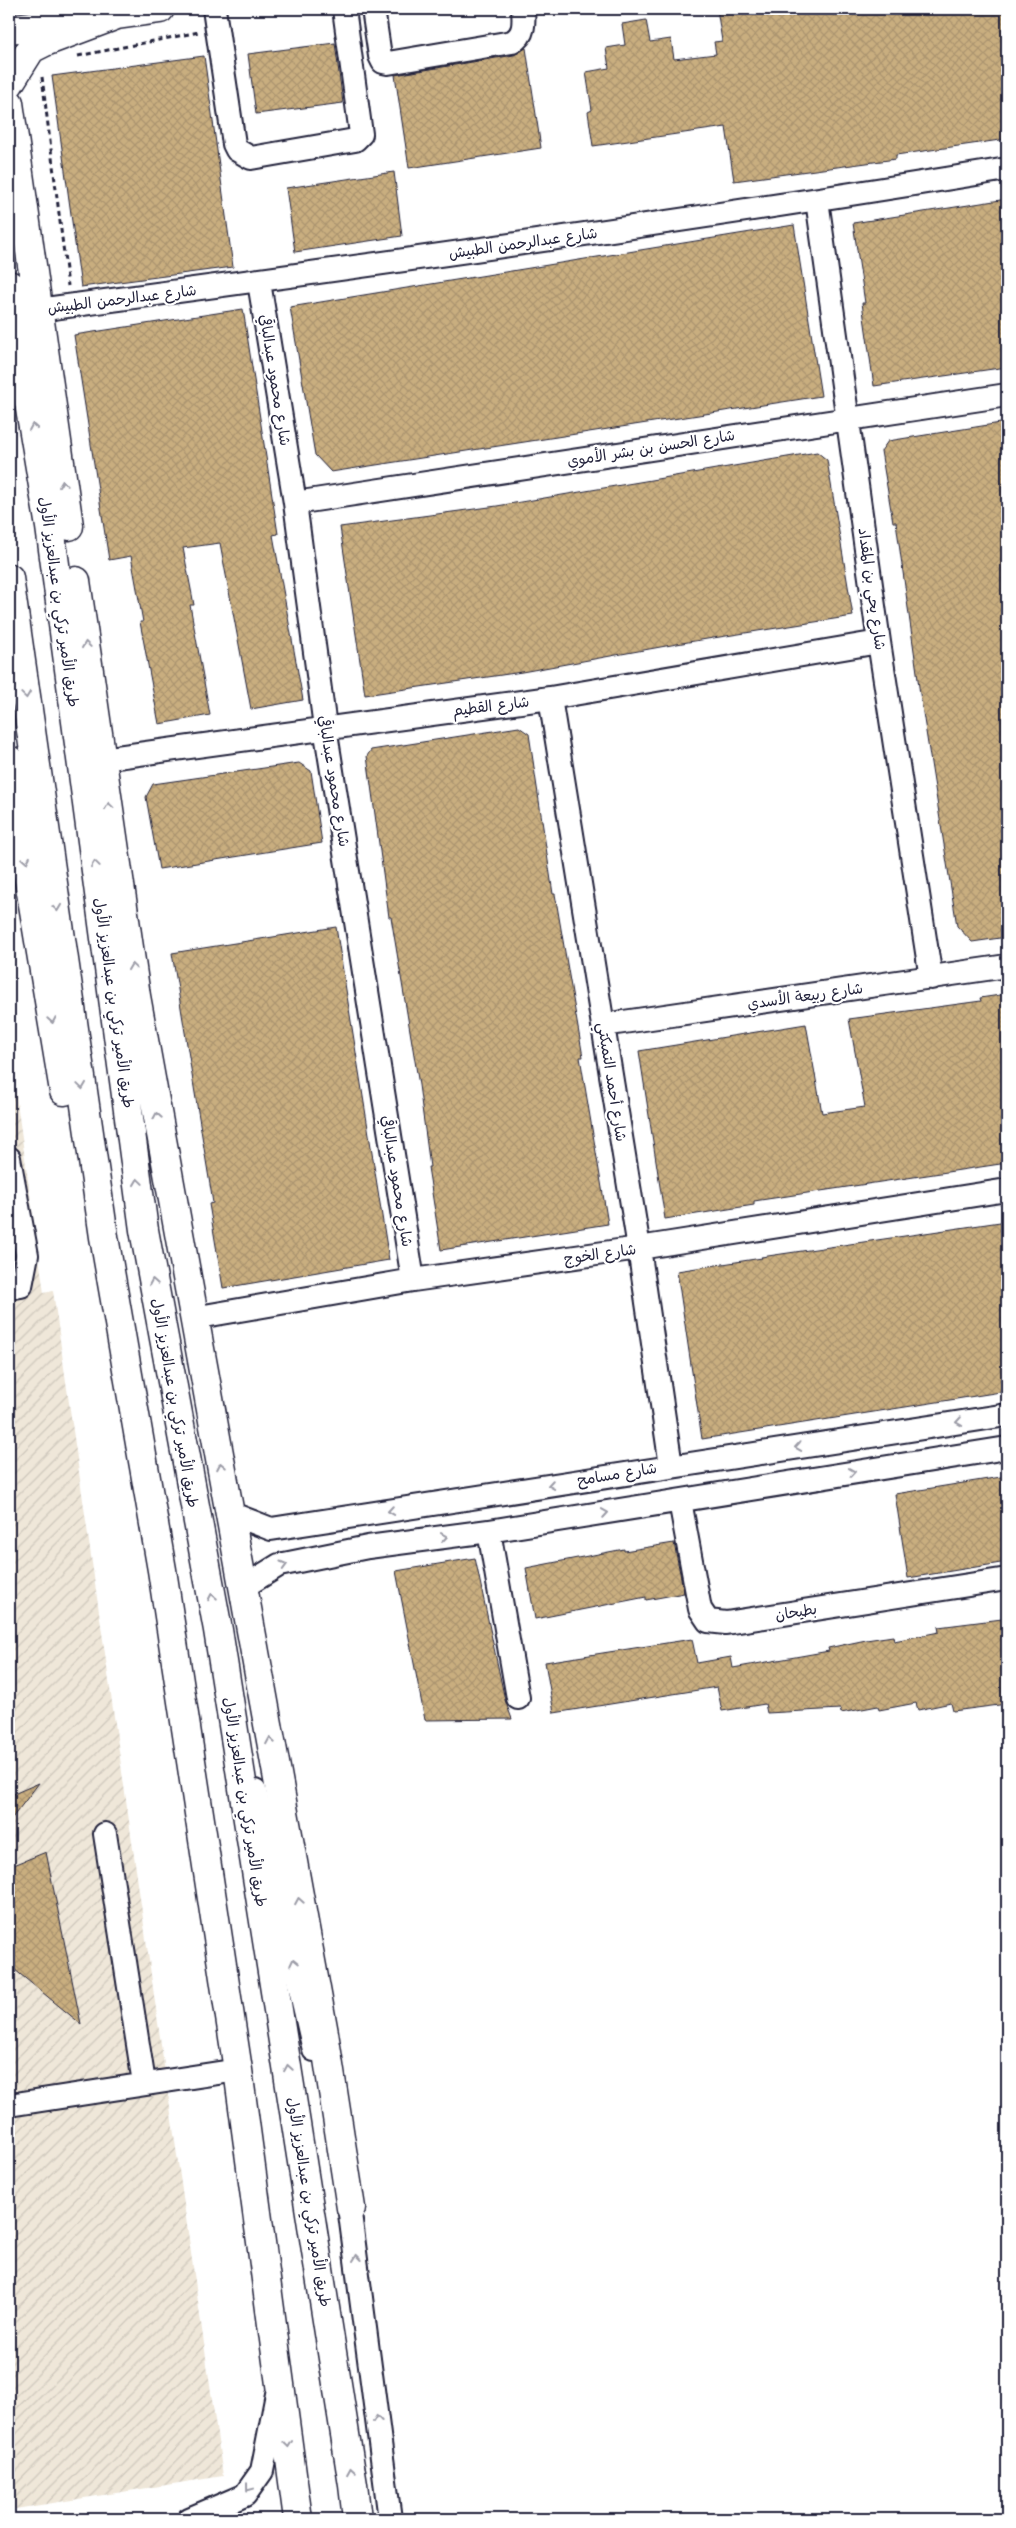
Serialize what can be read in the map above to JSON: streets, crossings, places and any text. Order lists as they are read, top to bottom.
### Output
{
  "streets": {
    "main road": ["طريق الأمير تركي بن عبدالعزيز الأول"],
    "street": [
      "شارع عبدالرحمن الطبيش",
      "شارع محمود عبدالباقي",
      "شارع الحسن بن بشر الأموي",
      "شارع يحي بن المقداد",
      "شارع القطيم",
      "شارع ربيعة الأسدي",
      "شارع أحمد التمبكتي",
      "شارع الخوج",
      "شارع مسامح",
      "بطيحان"
    ]
  },
  "crossings": [
    ["شارع عبدالرحمن الطبيش", "شارع محمود عبدالباقي"],
    ["شارع عبدالرحمن الطبيش", "شارع يحي بن المقداد"],
    ["شارع محمود عبدالباقي", "شارع الحسن بن بشر الأموي"],
    ["شارع محمود عبدالباقي", "شارع القطيم"],
    ["شارع محمود عبدالباقي", "شارع الخوج"],
    ["شارع الحسن بن بشر الأموي", "شارع يحي بن المقداد"],
    ["شارع يحي بن المقداد", "شارع القطيم"],
    ["شارع يحي بن المقداد", "شارع ربيعة الأسدي"],
    ["شارع القطيم", "شارع أحمد التمبكتي"],
    ["شارع ربيعة الأسدي", "شارع أحمد التمبكتي"],
    ["شارع أحمد التمبكتي", "شارع الخوج"],
    ["شارع أحمد التمبكتي", "شارع مسامح"]
  ]
}
